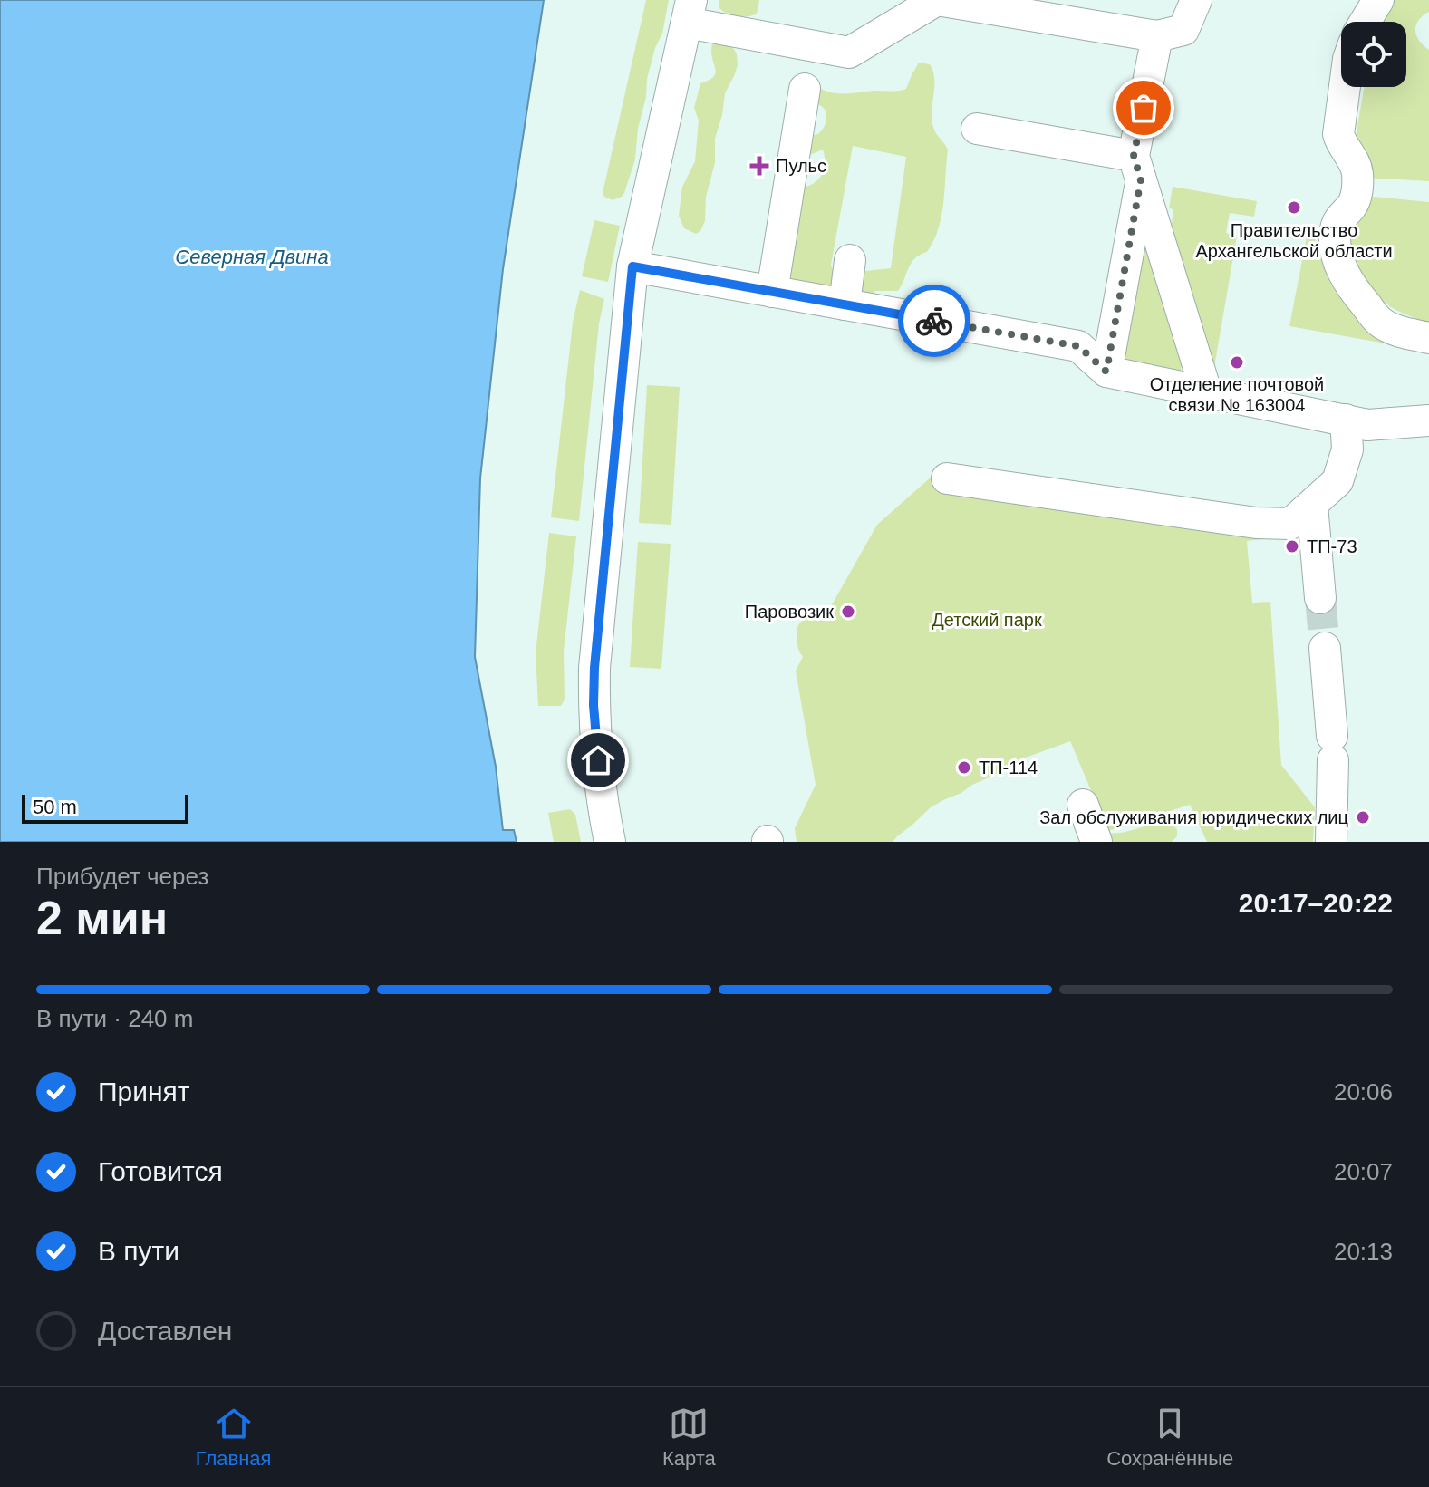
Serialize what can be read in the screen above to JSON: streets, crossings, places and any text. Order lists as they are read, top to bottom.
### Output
{
  "water": ["Северная Двина"],
  "parks": ["Детский парк"],
  "places": {
    "health": ["Пульс"],
    "other": [
      "Правительство Архангельской области",
      "Отделение почтовой связи № 163004",
      "ТП-73",
      "Паровозик",
      "ТП-114",
      "Зал обслуживания юридических лиц"
    ]
  },
  "scale_bar": "50 m",
  "page": {
    "scale": "50 m",
    "heading": ["2 мин", "Прибудет через", "20:17–20:22"],
    "bar": "В пути · 240 m",
    "list": [
      ["Принят", "20:06"],
      ["Готовится", "20:07"],
      ["В пути", "20:13"],
      "Доставлен"
    ],
    "tabs": ["Главная", "Карта", "Сохранённые"]
  }
}
